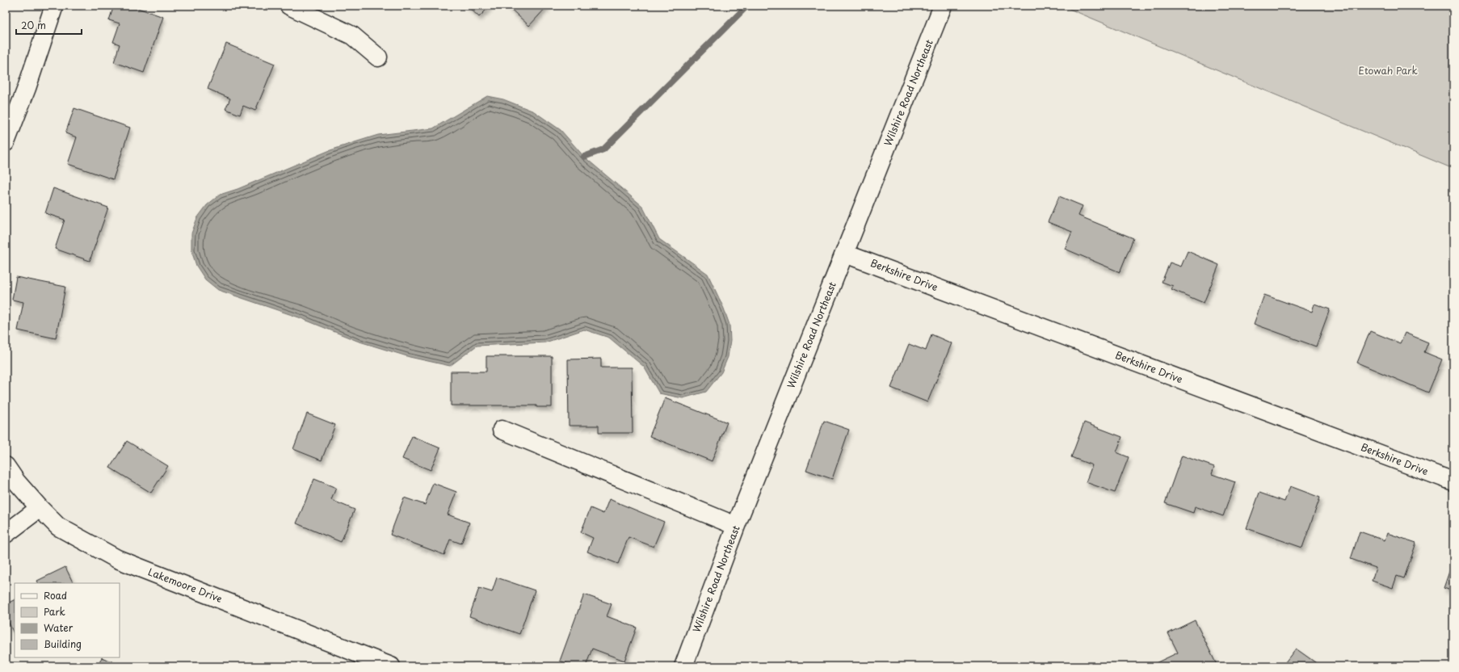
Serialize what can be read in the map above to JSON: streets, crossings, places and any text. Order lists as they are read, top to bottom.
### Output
{
  "streets": {
    "street": ["Wilshire Road Northeast", "Berkshire Drive", "Lakemoore Drive"]
  },
  "crossings": [
    ["Wilshire Road Northeast", "Berkshire Drive"]
  ],
  "parks": ["Etowah Park"],
  "legend": [
    "Road",
    "Park",
    "Water",
    "Building"
  ],
  "scale_bar": "20 m"
}
